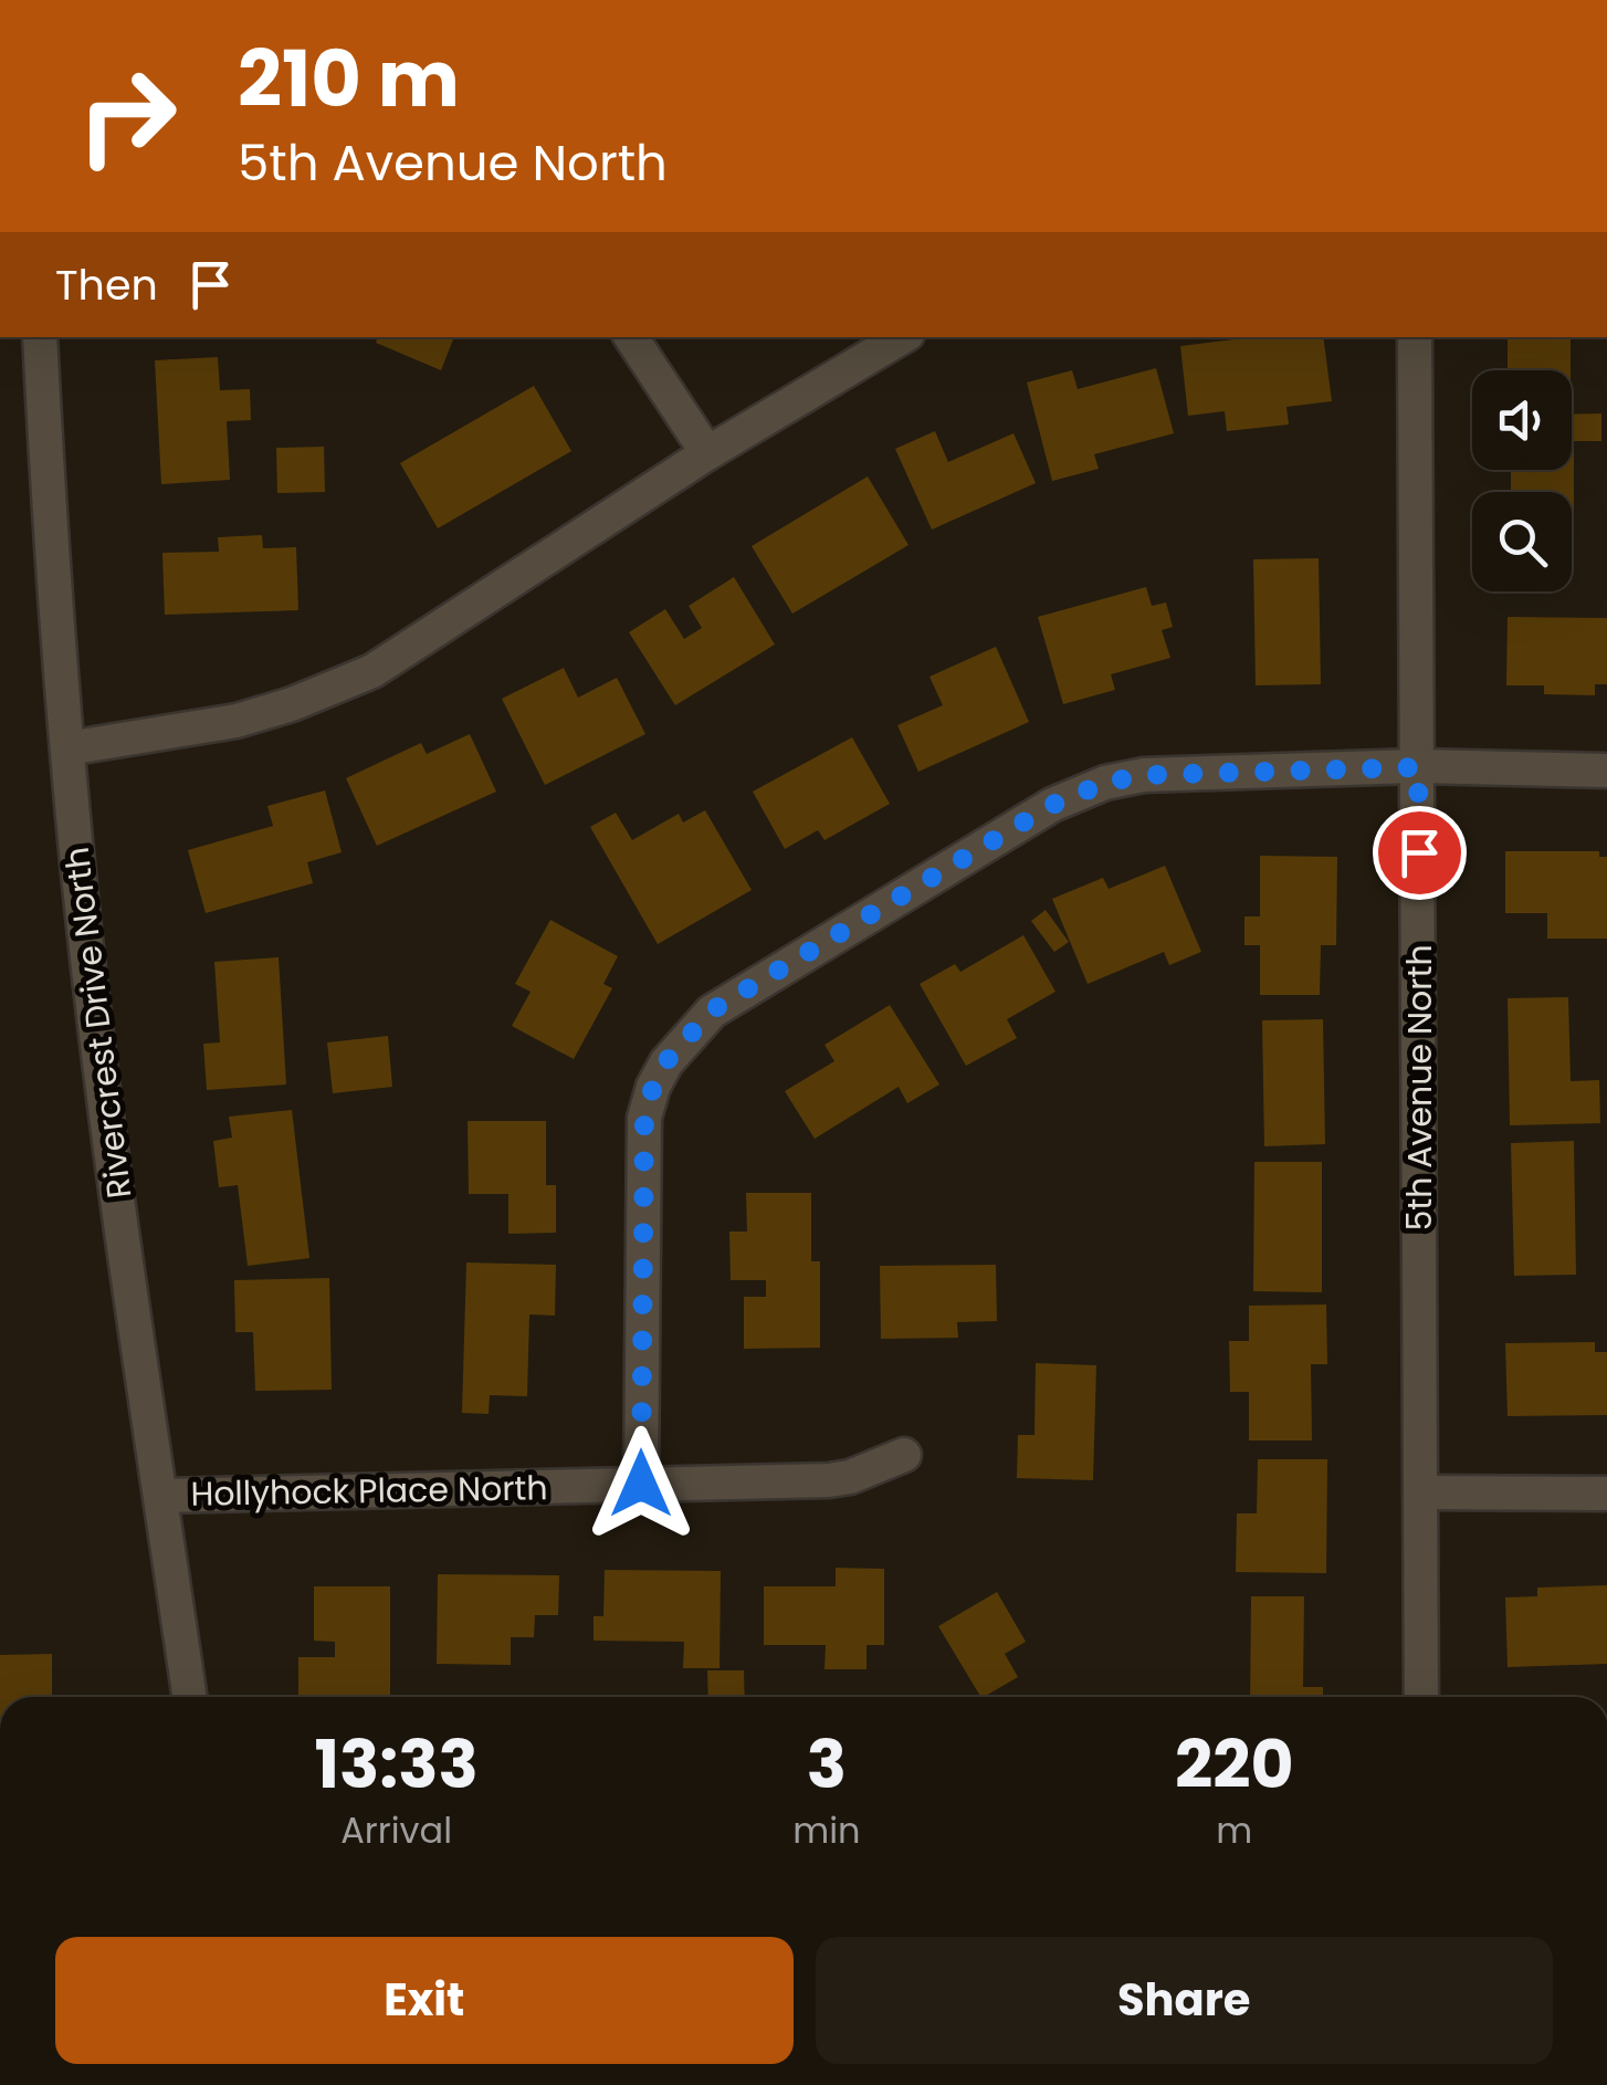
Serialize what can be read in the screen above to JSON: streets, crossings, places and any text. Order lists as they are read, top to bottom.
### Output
{
  "streets": {
    "street": ["Rivercrest Drive North", "5th Avenue North", "Hollyhock Place North"]
  },
  "crossings": [
    ["Rivercrest Drive North", "Hollyhock Place North"]
  ],
  "page": {
    "turn": ["210 m", "5th Avenue North"],
    "then": "Then",
    "eta": [
      "13:33",
      "Arrival",
      "3",
      "min",
      "220",
      "m"
    ],
    "buttons": ["Exit", "Share"]
  }
}
